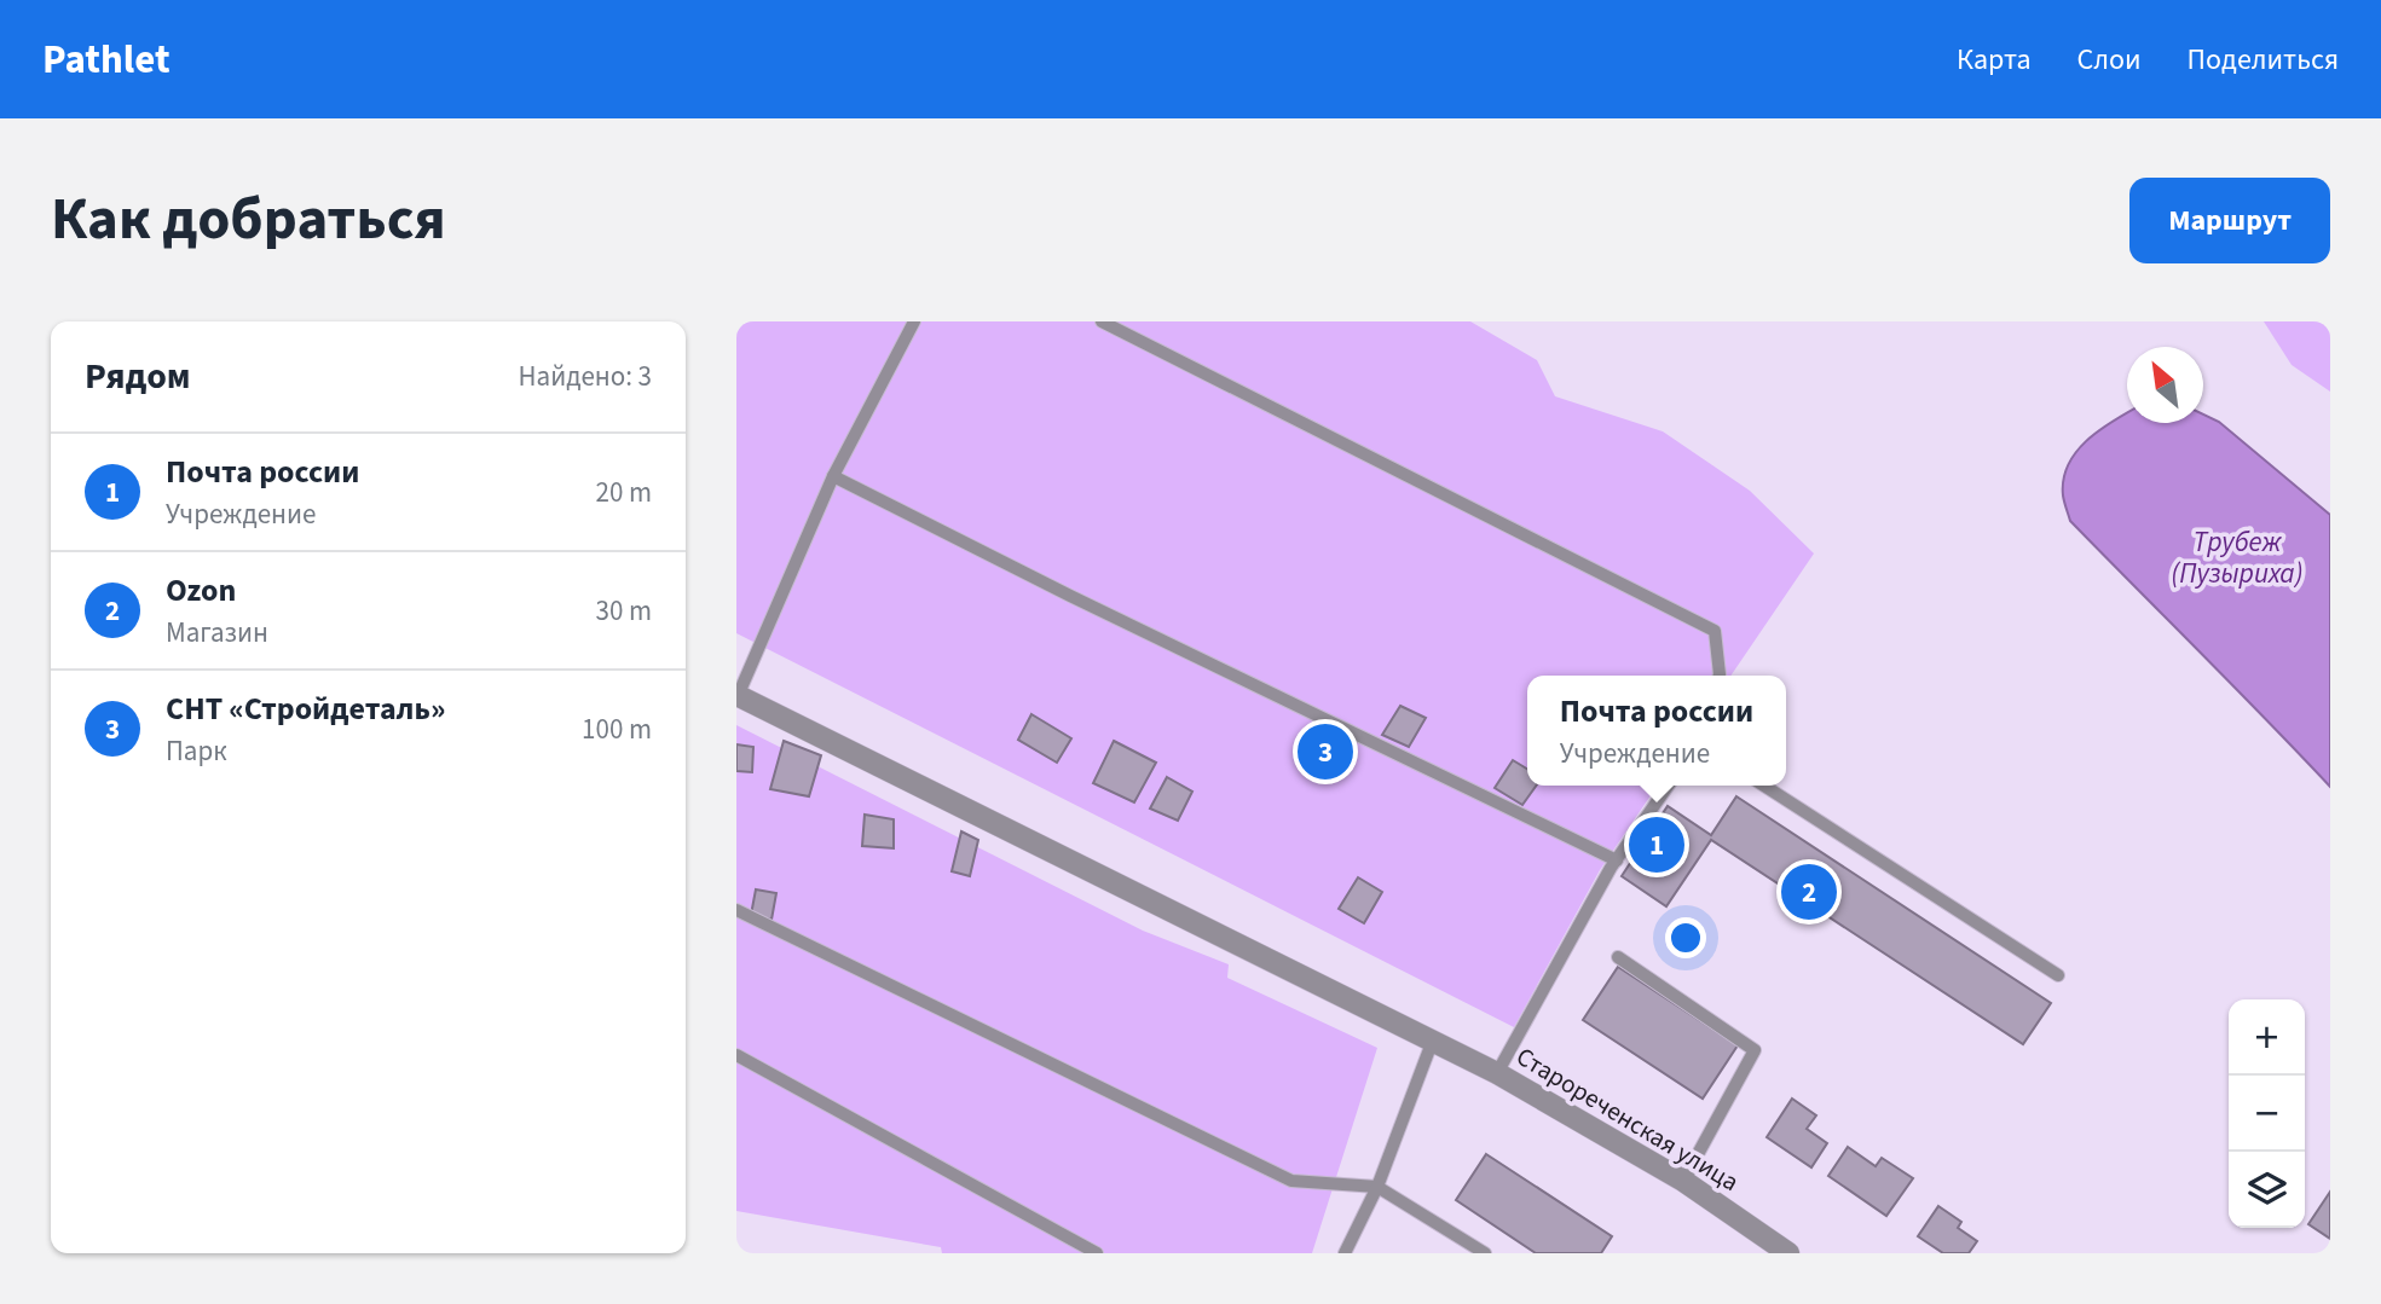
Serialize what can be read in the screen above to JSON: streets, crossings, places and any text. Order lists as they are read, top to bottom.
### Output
{
  "streets": {
    "street": ["Старореченская улица"]
  },
  "water": ["Трубеж (Пузыриха)"],
  "north": "top left",
  "page": {
    "header": "Pathlet",
    "nav": ["Карта", "Слои", "Поделиться"],
    "title": "Как добраться",
    "buttons": "Маршрут",
    "heading": ["Рядом", "Найдено: 3"],
    "list": [
      {
        "mark": "1",
        "name": "Почта россии",
        "note": "Учреждение",
        "value": "20 m"
      },
      {
        "mark": "2",
        "name": "Ozon",
        "note": "Магазин",
        "value": "30 m"
      },
      {
        "mark": "3",
        "name": "СНТ «Стройдеталь»",
        "note": "Парк",
        "value": "100 m"
      }
    ],
    "popup": ["Почта россии", "Учреждение"],
    "pins": ["3", "1", "2"],
    "map_buttons": ["+", "−"]
  }
}
